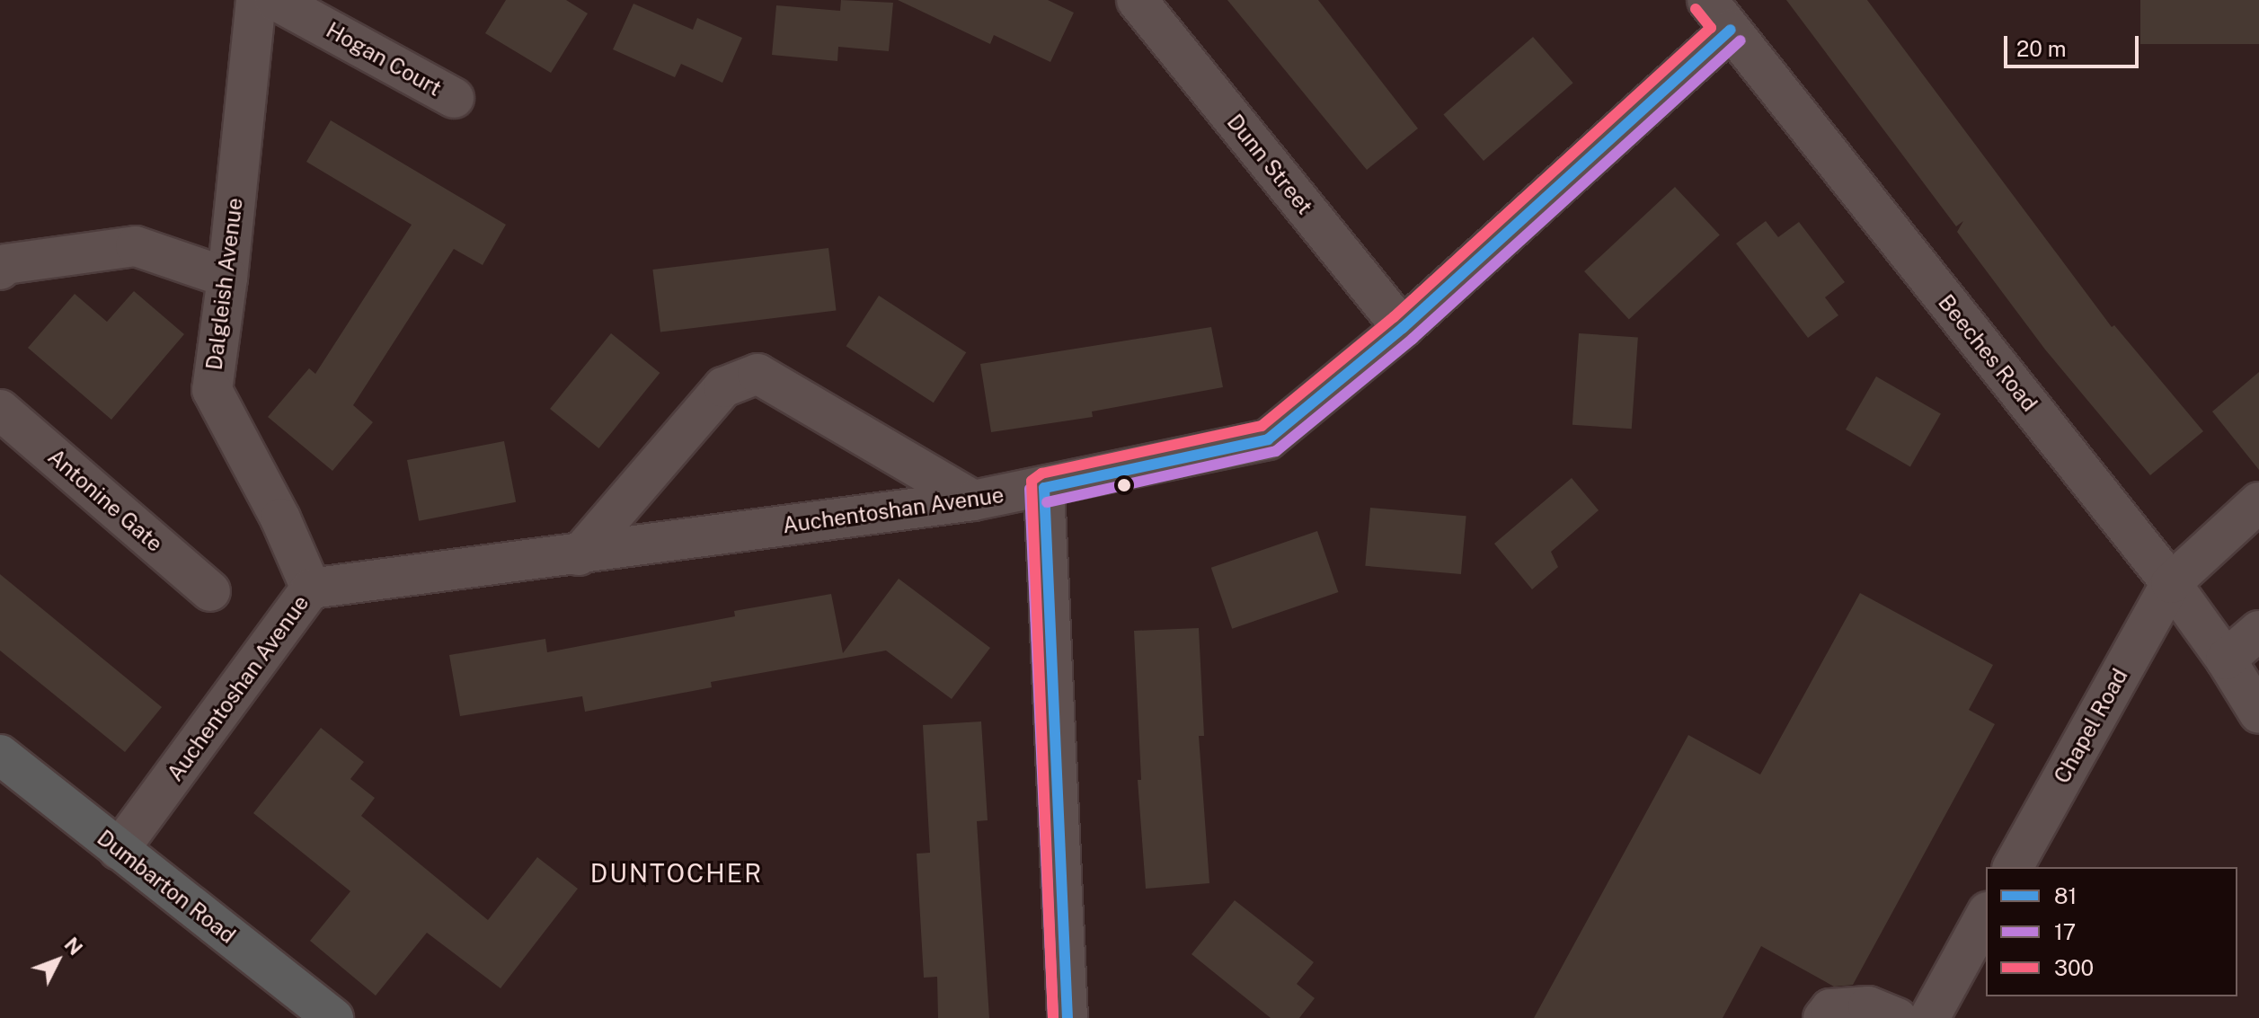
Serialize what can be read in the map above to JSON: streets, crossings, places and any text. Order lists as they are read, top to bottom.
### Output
{
  "streets": {
    "main road": ["Dumbarton Road"],
    "street": [
      "Hogan Court",
      "Dunn Street",
      "Dalgleish Avenue",
      "Beeches Road",
      "Antonine Gate",
      "Auchentoshan Avenue",
      "Chapel Road"
    ]
  },
  "crossings": [
    ["Dunn Street", "Auchentoshan Avenue"],
    ["Dalgleish Avenue", "Auchentoshan Avenue"],
    ["Beeches Road", "Auchentoshan Avenue"],
    ["Beeches Road", "Chapel Road"],
    ["Auchentoshan Avenue", "Dumbarton Road"]
  ],
  "districts": ["DUNTOCHER"],
  "lines": ["transit line 300", "transit line 81", "transit line 17"],
  "legend": ["81", "17", "300"],
  "scale_bar": "20 m",
  "north": "top right"
}
